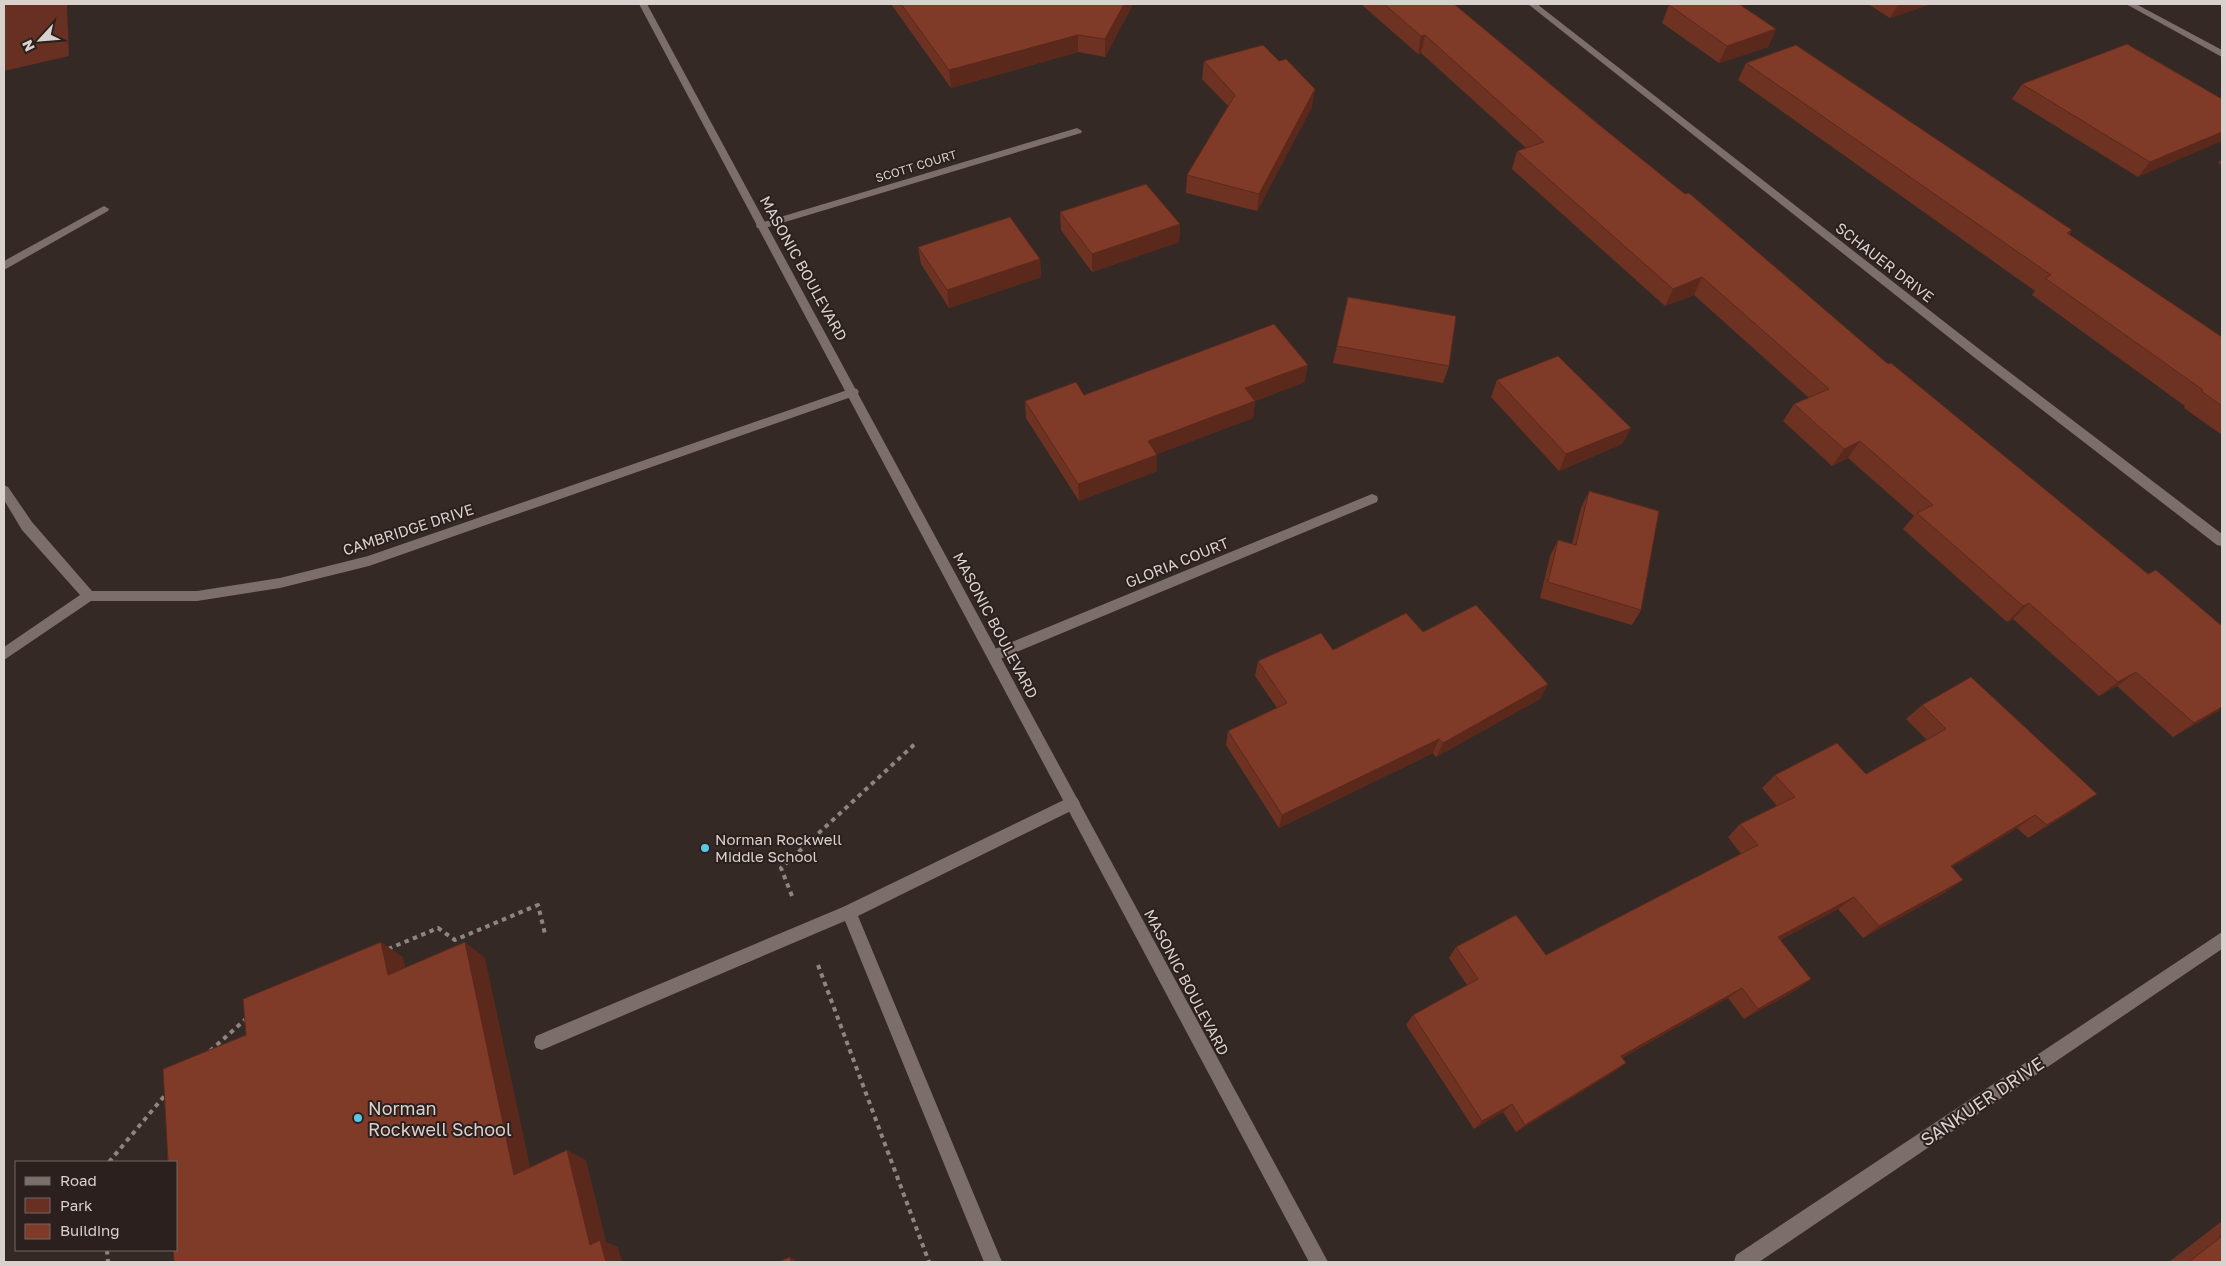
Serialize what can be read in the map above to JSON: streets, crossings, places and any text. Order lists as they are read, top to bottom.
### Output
{
  "streets": {
    "street": [
      "SCOTT COURT",
      "SCHAUER DRIVE",
      "MASONIC BOULEVARD",
      "CAMBRIDGE DRIVE",
      "GLORIA COURT",
      "SANKUER DRIVE"
    ]
  },
  "crossings": [
    ["SCOTT COURT", "MASONIC BOULEVARD"],
    ["MASONIC BOULEVARD", "CAMBRIDGE DRIVE"],
    ["MASONIC BOULEVARD", "GLORIA COURT"]
  ],
  "places": ["Norman Rockwell Middle School", "Norman Rockwell School"],
  "legend": ["Road", "Park", "Building"],
  "north": "bottom left"
}
